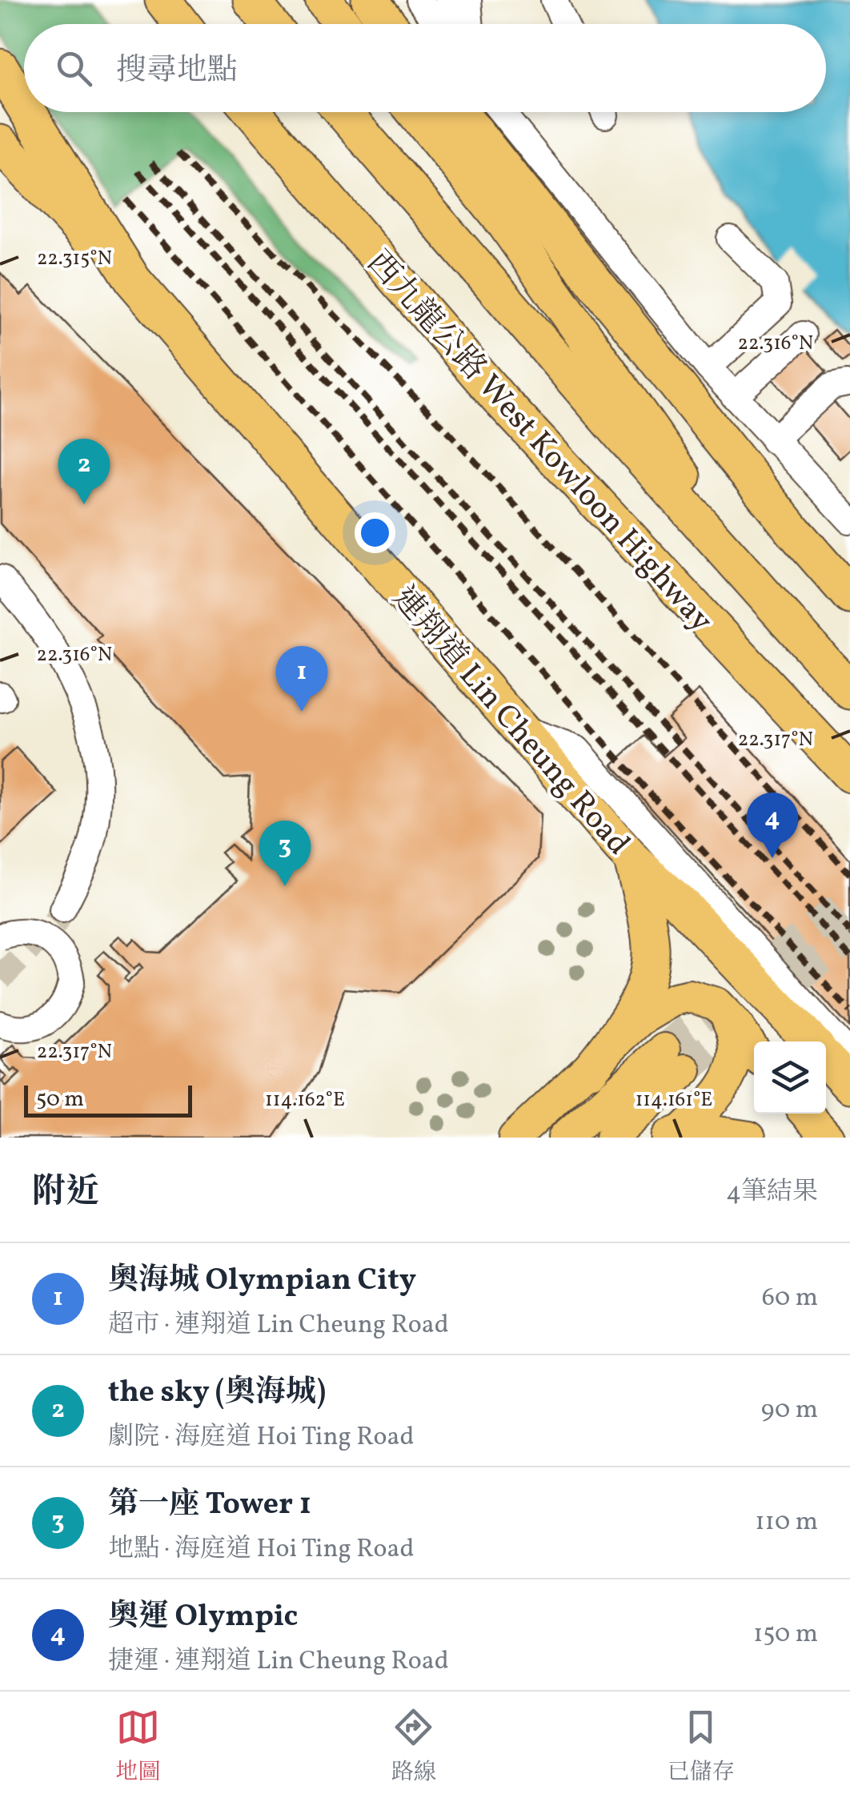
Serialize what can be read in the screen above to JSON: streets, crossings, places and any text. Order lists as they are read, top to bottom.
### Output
{
  "streets": {
    "highway": ["西九龍公路 West Kowloon Highway", "連翔道 Lin Cheung Road"]
  },
  "scale_bar": "50 m",
  "page": {
    "search": "搜尋地點",
    "pins": [
      "2",
      "1",
      "4",
      "3"
    ],
    "scale": "50 m",
    "heading": ["附近", "4筆結果"],
    "list": [
      {
        "mark": "1",
        "name": "奧海城 Olympian City",
        "note": "超市 · 連翔道 Lin Cheung Road",
        "value": "60 m"
      },
      {
        "mark": "2",
        "name": "the sky (奧海城)",
        "note": "劇院 · 海庭道 Hoi Ting Road",
        "value": "90 m"
      },
      {
        "mark": "3",
        "name": "第一座 Tower 1",
        "note": "地點 · 海庭道 Hoi Ting Road",
        "value": "110 m"
      },
      {
        "mark": "4",
        "name": "奧運 Olympic",
        "note": "捷運 · 連翔道 Lin Cheung Road",
        "value": "150 m"
      }
    ],
    "nav": ["地圖", "路線", "已儲存"]
  },
  "coordinates": [
    "22.315°N",
    "22.316°N",
    "22.317°N",
    "114.162°E",
    "114.161°E"
  ]
}
